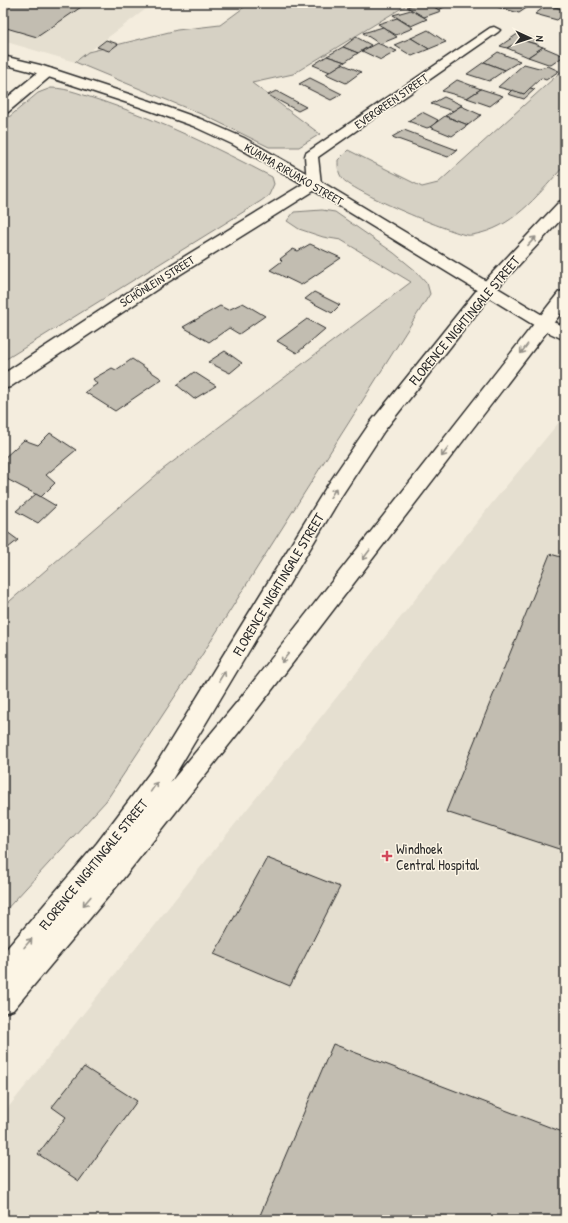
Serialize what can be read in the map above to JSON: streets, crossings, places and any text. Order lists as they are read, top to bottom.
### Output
{
  "streets": {
    "main road": ["KUAIMA RIRUAKO STREET", "SCHÖNLEIN STREET", "FLORENCE NIGHTINGALE STREET"],
    "lane": ["EVERGREEN STREET"]
  },
  "crossings": [
    ["EVERGREEN STREET", "KUAIMA RIRUAKO STREET"],
    ["EVERGREEN STREET", "SCHÖNLEIN STREET"],
    ["KUAIMA RIRUAKO STREET", "SCHÖNLEIN STREET"],
    ["KUAIMA RIRUAKO STREET", "FLORENCE NIGHTINGALE STREET"]
  ],
  "places": {
    "health": ["Windhoek Central Hospital"]
  },
  "north": "right"
}
